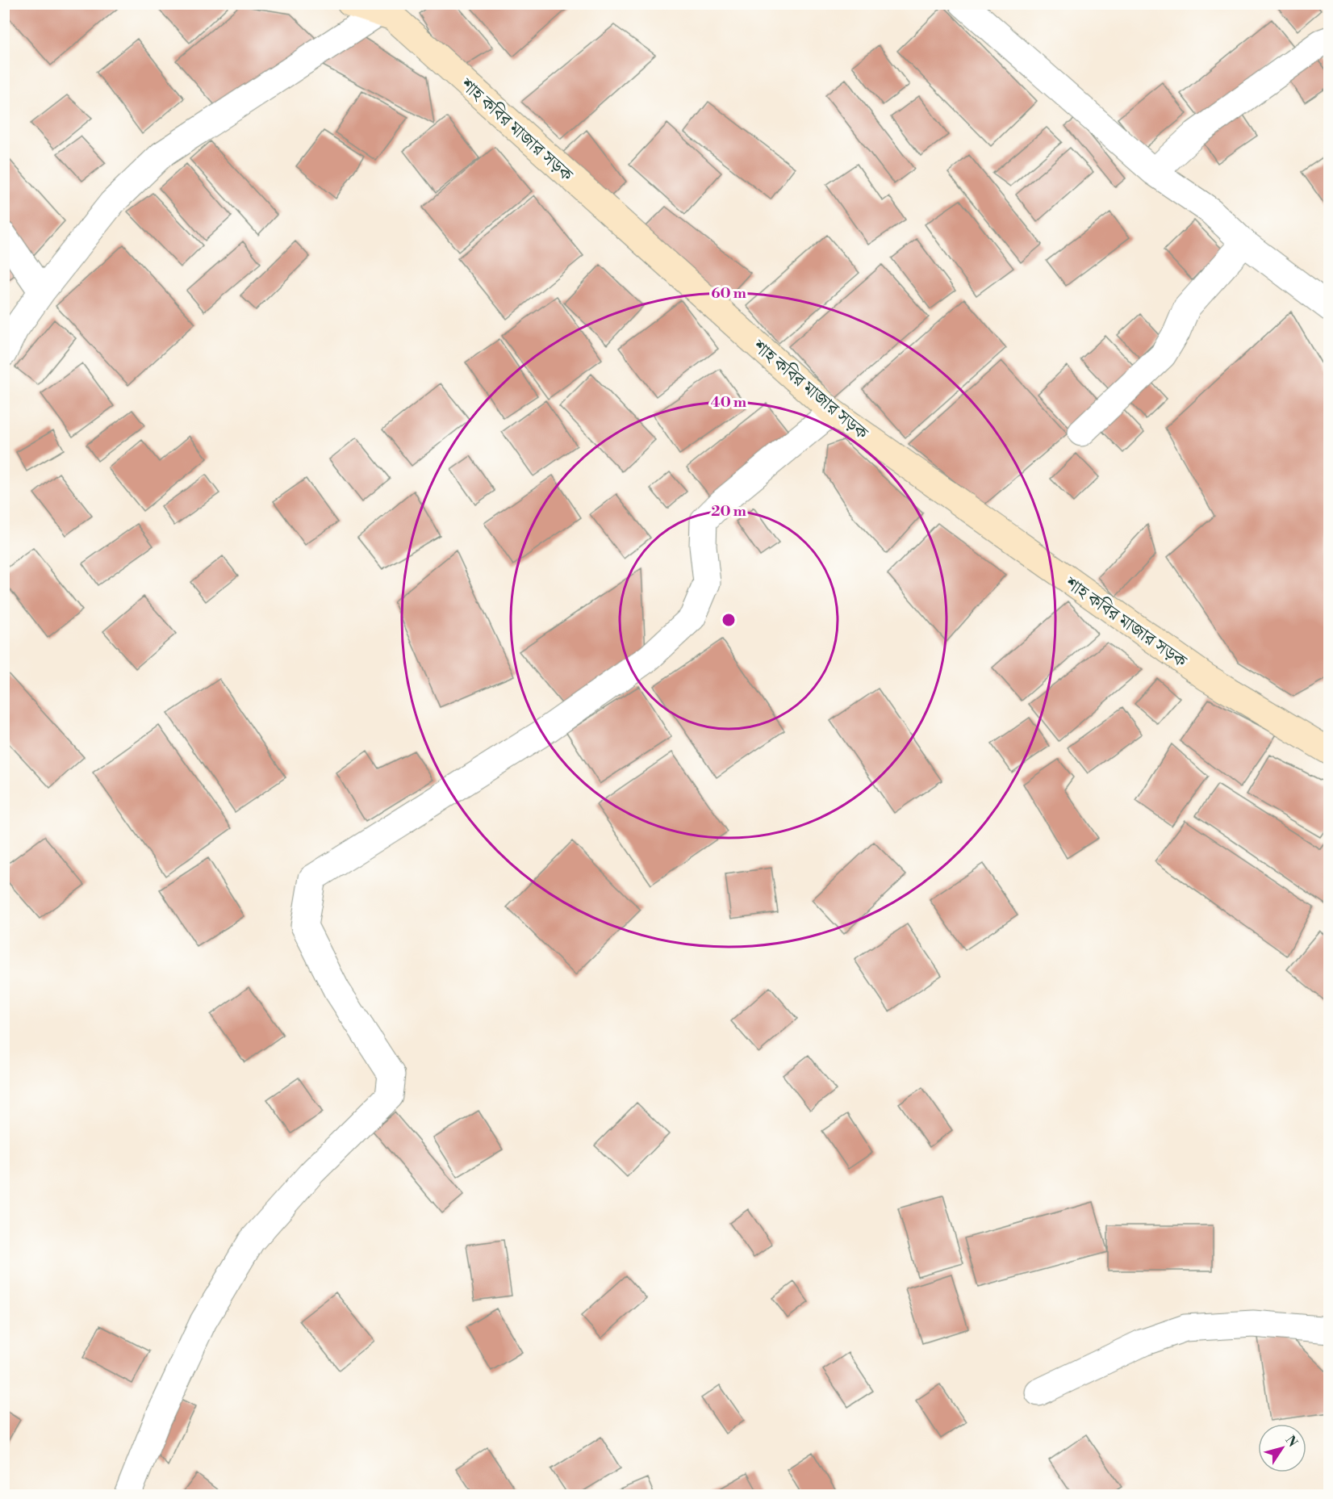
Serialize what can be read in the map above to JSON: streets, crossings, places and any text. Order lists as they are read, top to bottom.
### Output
{
  "streets": {
    "street": ["শাহ কবির মাজার সড়ক"]
  },
  "north": "top right",
  "rings": ["60 m", "40 m", "20 m"]
}
